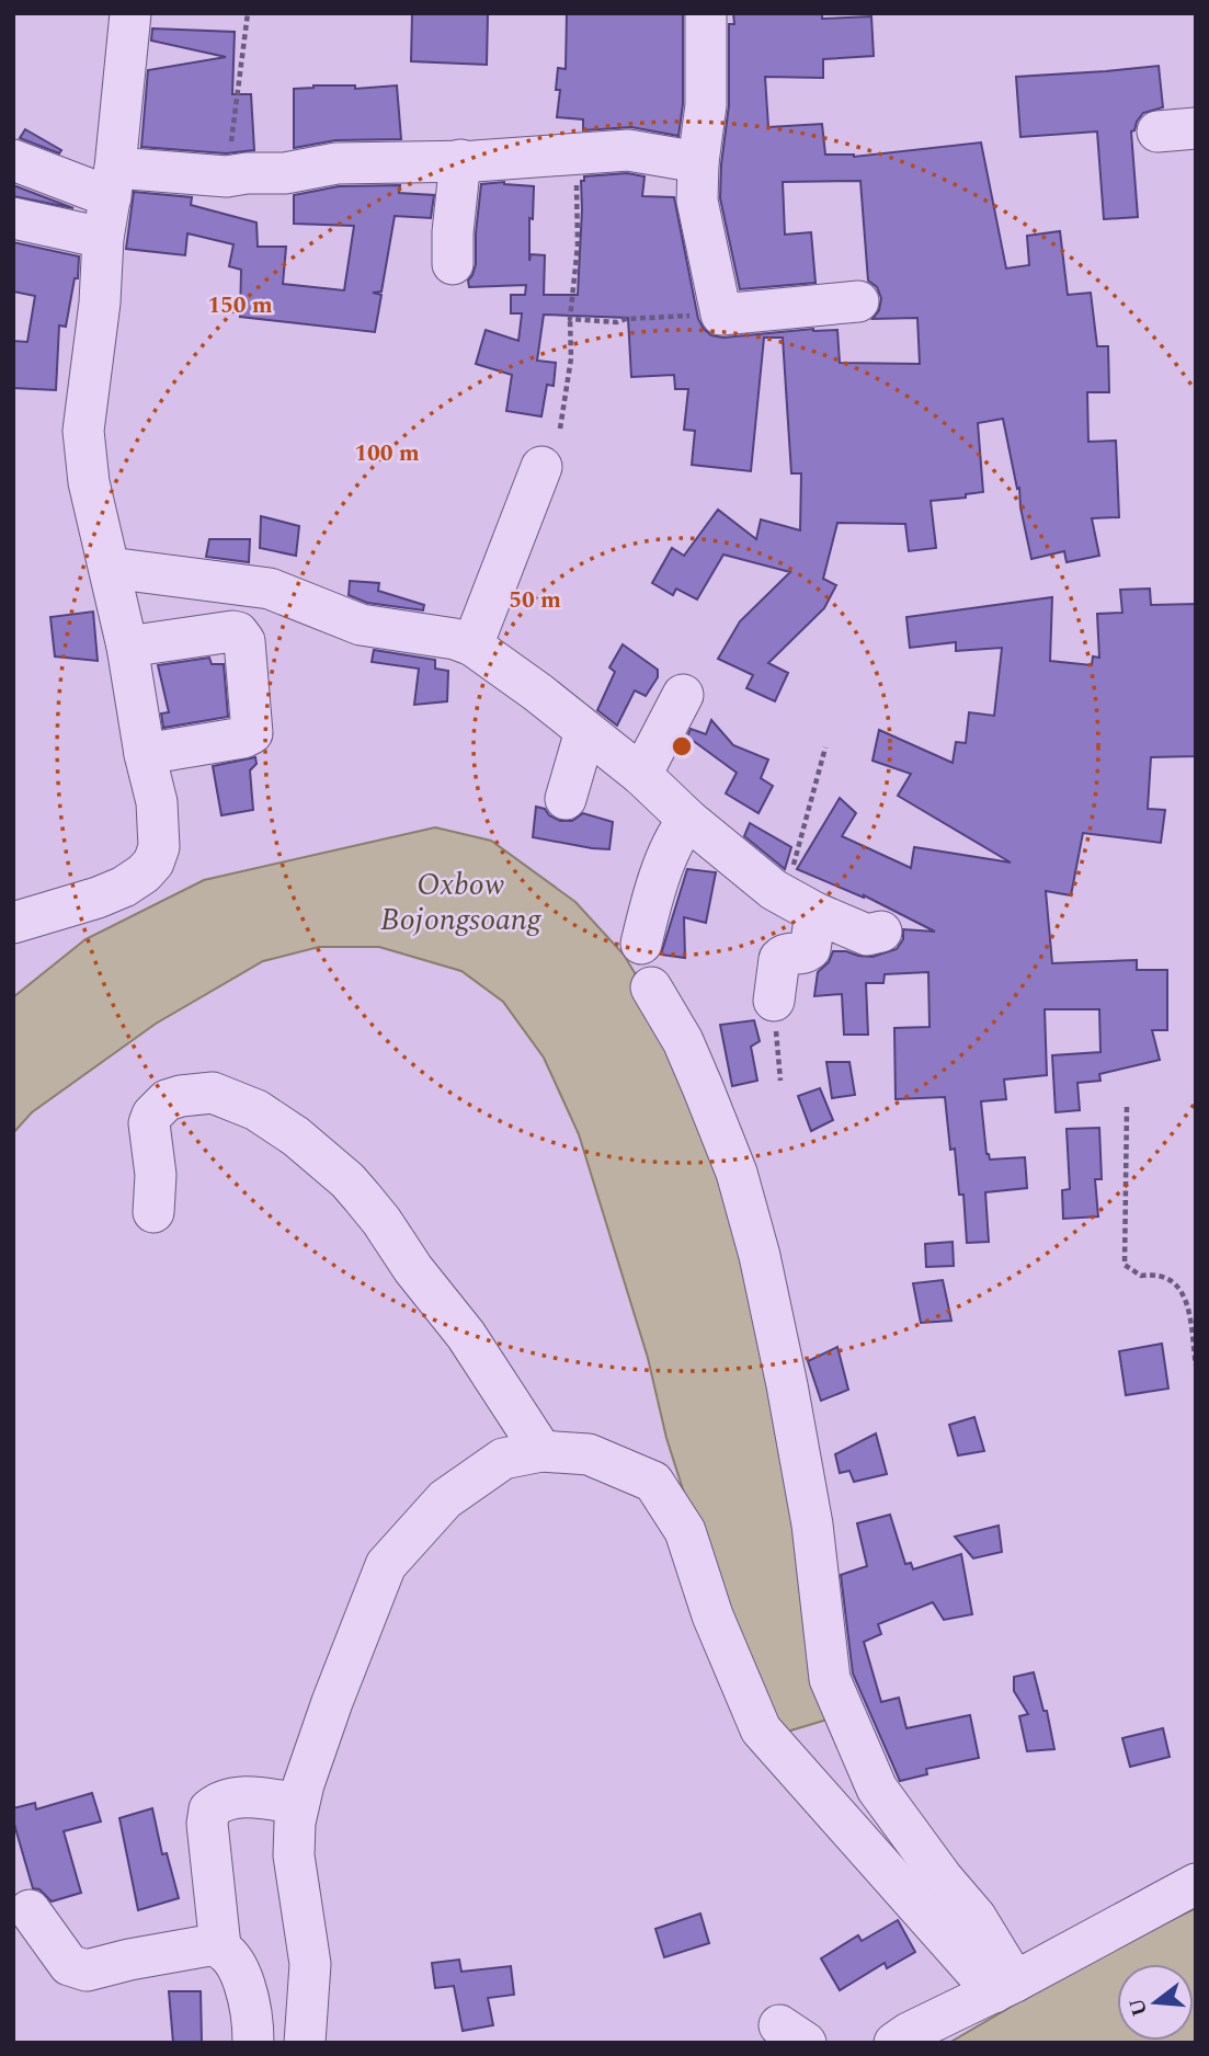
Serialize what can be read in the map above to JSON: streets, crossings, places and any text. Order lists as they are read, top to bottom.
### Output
{
  "water": ["Oxbow Bojongsoang"],
  "north": "left",
  "rings": ["150 m", "100 m", "50 m"]
}
